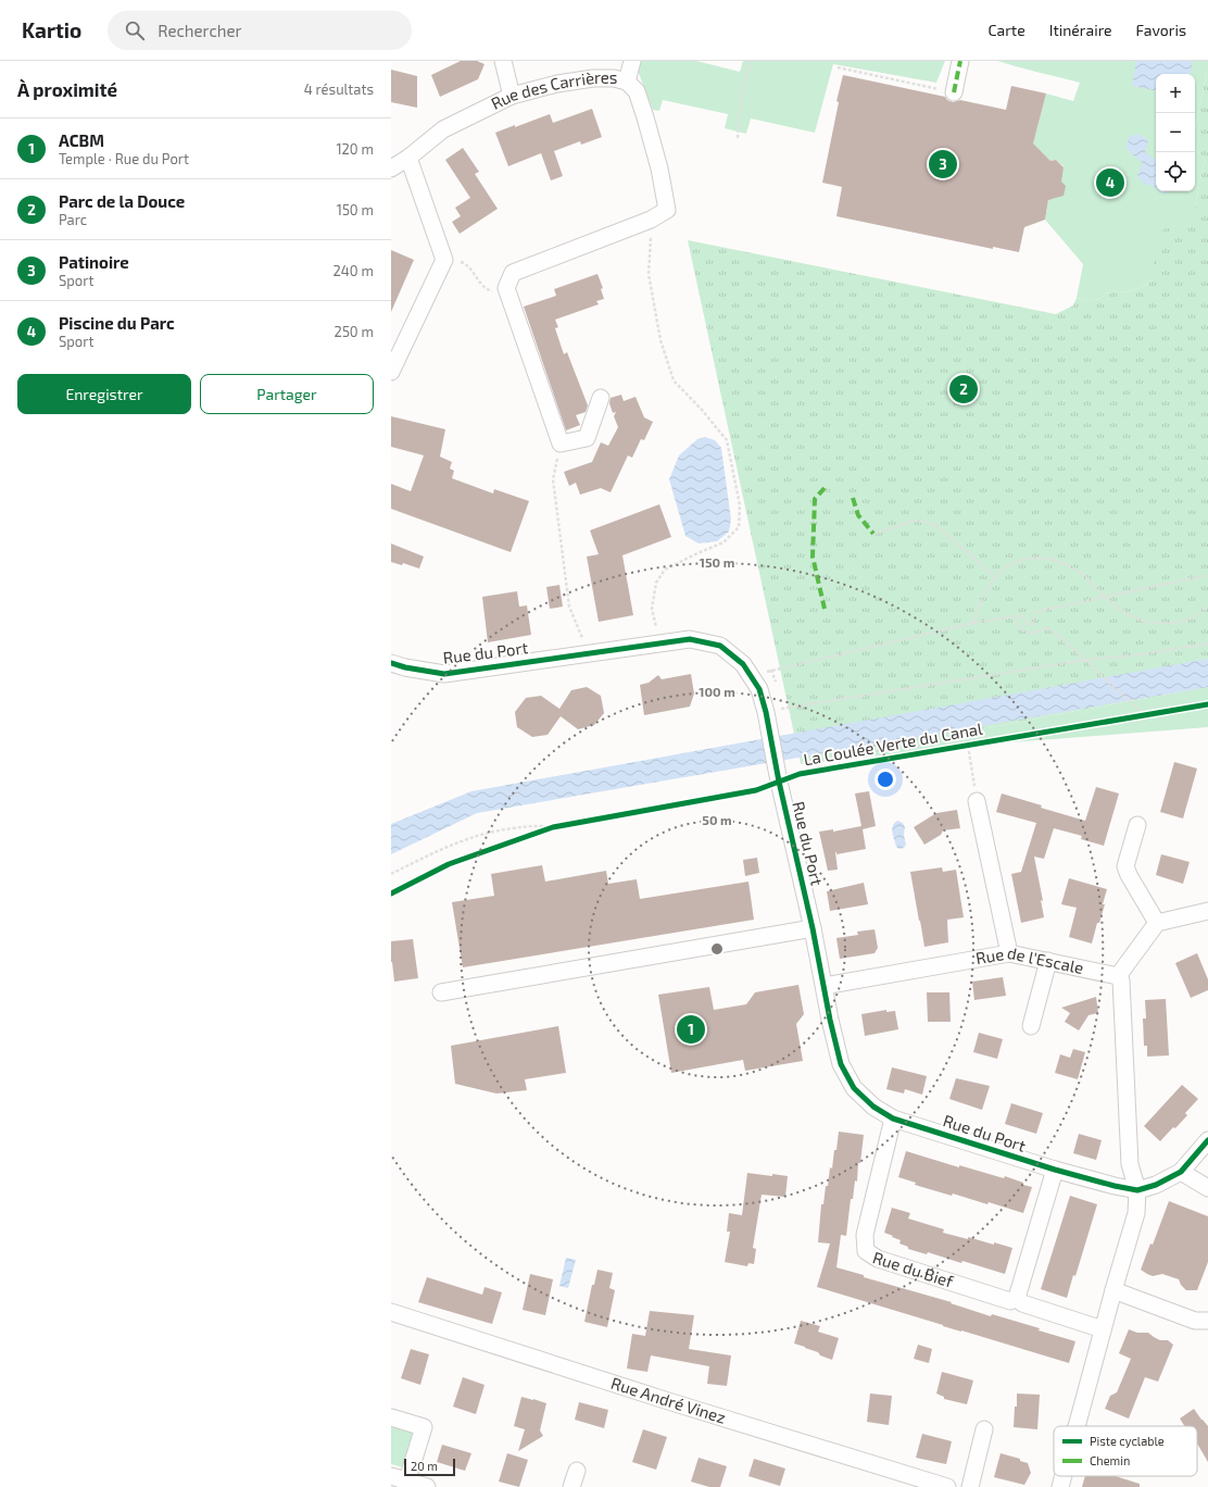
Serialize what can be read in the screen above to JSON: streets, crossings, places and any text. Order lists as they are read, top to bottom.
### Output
{
  "streets": {
    "street": [
      "Rue des Carrières",
      "Rue du Port",
      "Rue de l'Escale",
      "Rue du Bief",
      "Rue André Vinez"
    ],
    "cycle path": ["La Coulée Verte du Canal"]
  },
  "crossings": [
    ["Rue du Port", "Rue de l'Escale"],
    ["Rue du Port", "Rue du Bief"]
  ],
  "legend": ["Piste cyclable", "Chemin"],
  "scale_bar": "20 m",
  "page": {
    "header": "Kartio",
    "search": "Rechercher",
    "nav": ["Carte", "Itinéraire", "Favoris"],
    "heading": ["À proximité", "4 résultats"],
    "map_buttons": ["+", "−"],
    "list": [
      {
        "mark": "1",
        "name": "ACBM",
        "note": "Temple · Rue du Port",
        "value": "120 m"
      },
      {
        "mark": "2",
        "name": "Parc de la Douce",
        "note": "Parc",
        "value": "150 m"
      },
      {
        "mark": "3",
        "name": "Patinoire",
        "note": "Sport",
        "value": "240 m"
      },
      {
        "mark": "4",
        "name": "Piscine du Parc",
        "note": "Sport",
        "value": "250 m"
      }
    ],
    "pins": [
      "3",
      "4",
      "2",
      "1"
    ],
    "buttons": ["Enregistrer", "Partager"],
    "scale": "20 m"
  },
  "rings": ["150 m", "100 m", "50 m"]
}
